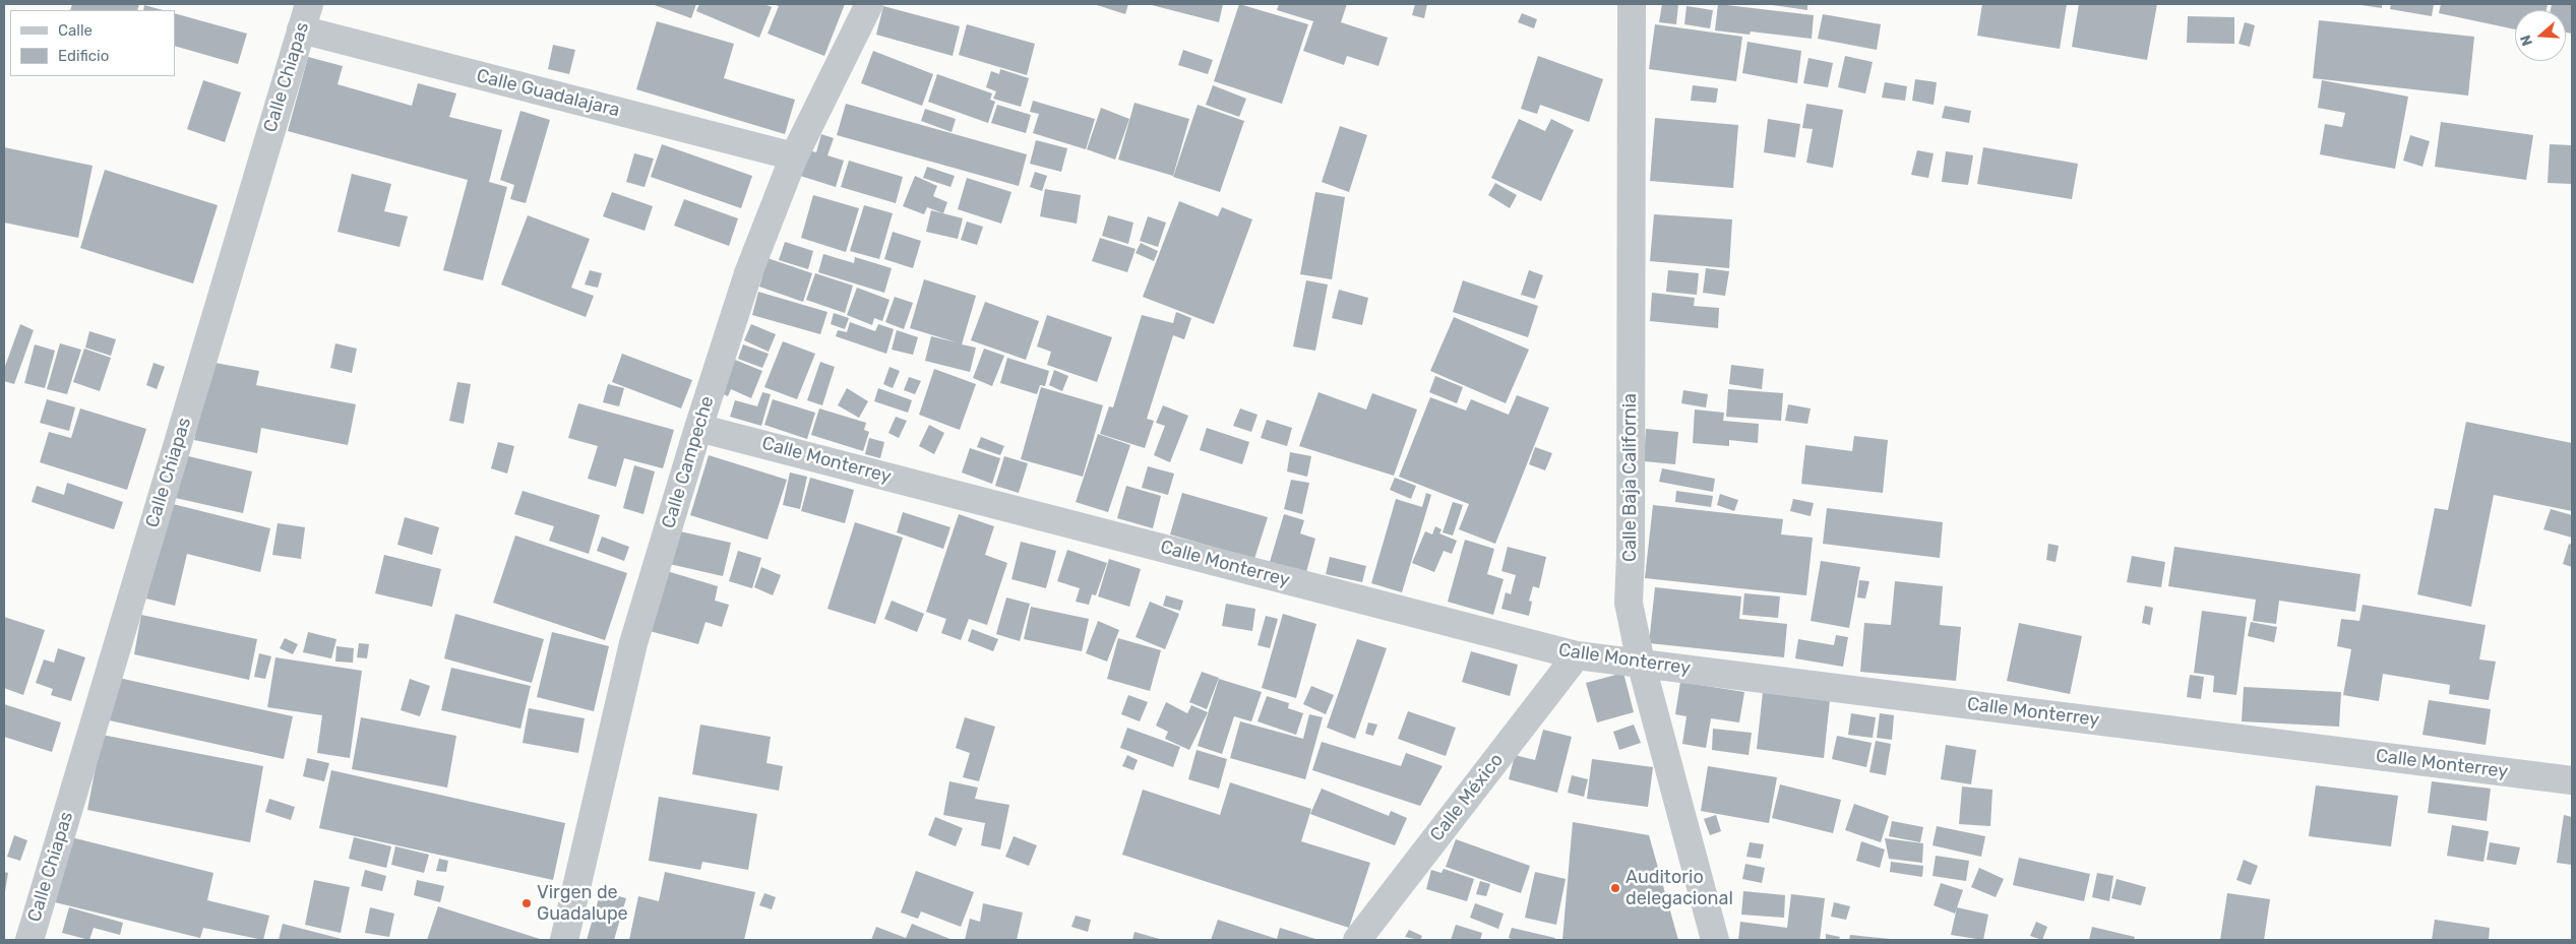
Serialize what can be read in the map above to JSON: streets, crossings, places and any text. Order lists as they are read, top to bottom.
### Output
{
  "streets": {
    "street": [
      "Calle Chiapas",
      "Calle Guadalajara",
      "Calle Monterrey",
      "Calle Campeche",
      "Calle Baja California",
      "Calle México"
    ]
  },
  "crossings": [
    ["Calle Chiapas", "Calle Guadalajara"],
    ["Calle Guadalajara", "Calle Campeche"],
    ["Calle Monterrey", "Calle Campeche"],
    ["Calle Monterrey", "Calle Baja California"],
    ["Calle Monterrey", "Calle México"]
  ],
  "places": ["Auditorio delegacional", "Virgen de Guadalupe"],
  "legend": ["Calle", "Edificio"],
  "north": "left"
}
